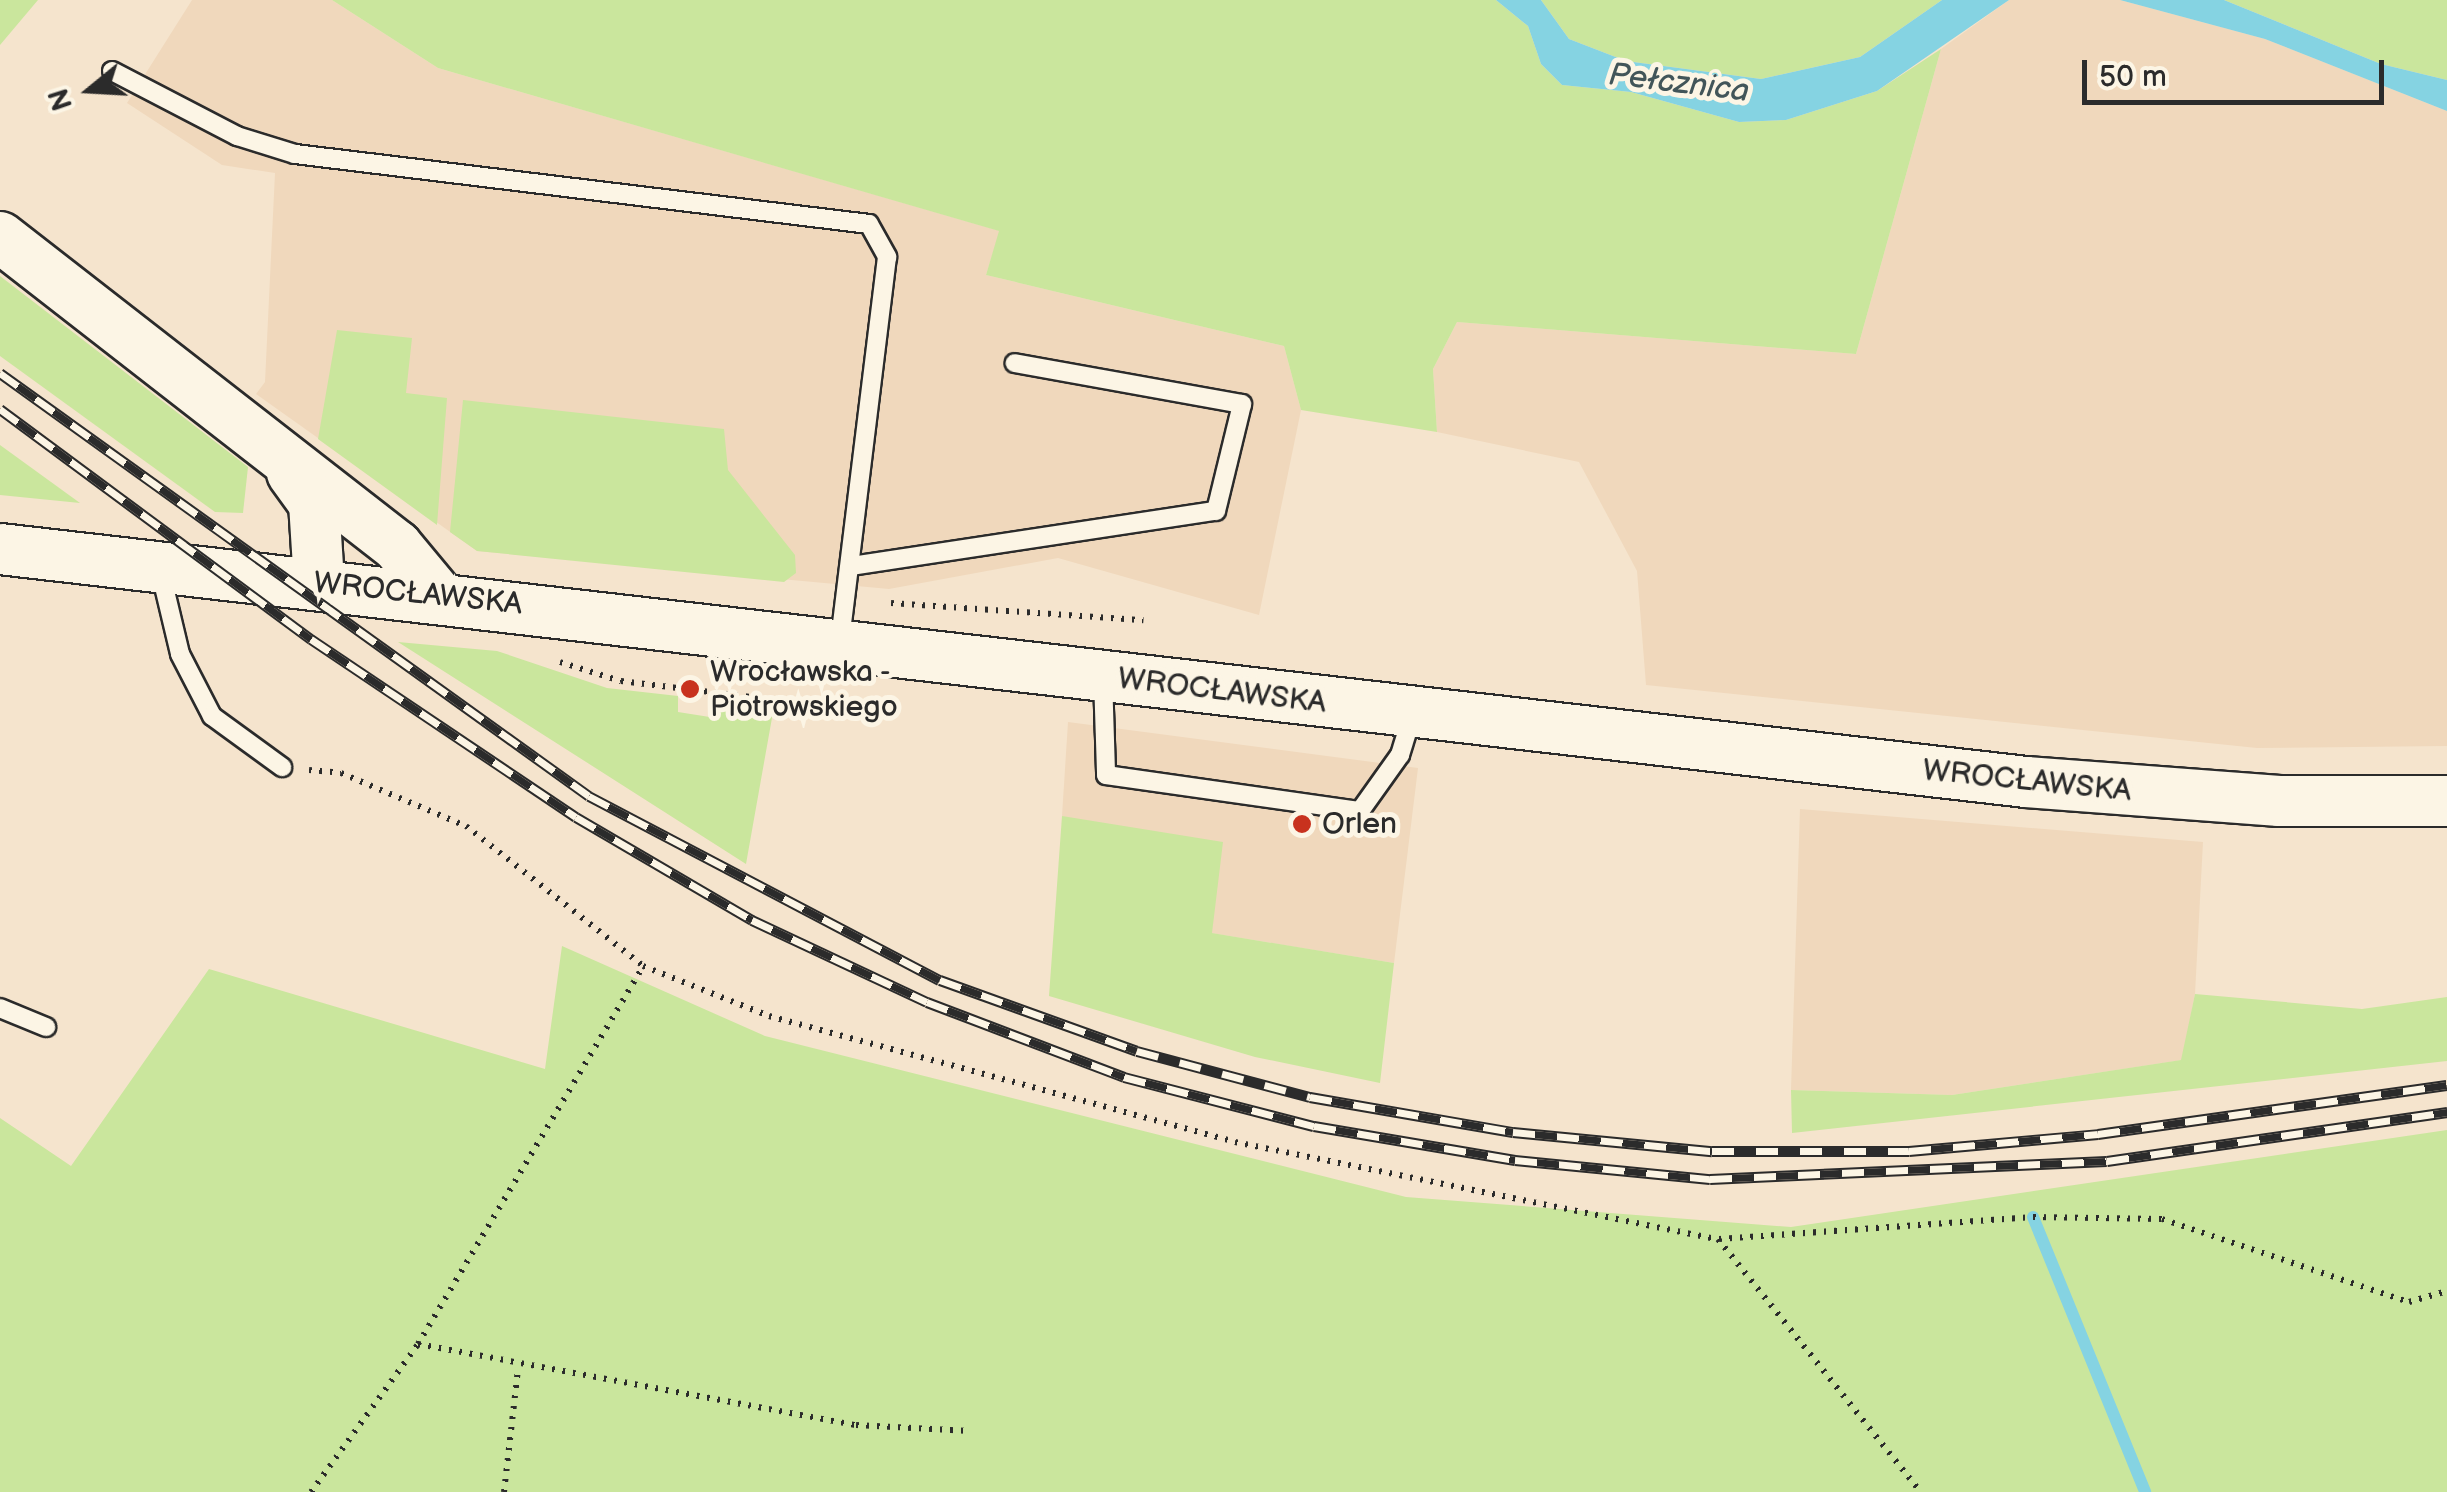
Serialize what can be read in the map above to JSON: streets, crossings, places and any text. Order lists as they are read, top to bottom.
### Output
{
  "streets": {
    "main road": ["WROCŁAWSKA"]
  },
  "water": ["Pełcznica"],
  "places": ["Wrocławska - Piotrowskiego", "Orlen"],
  "scale_bar": "50 m",
  "north": "left"
}
